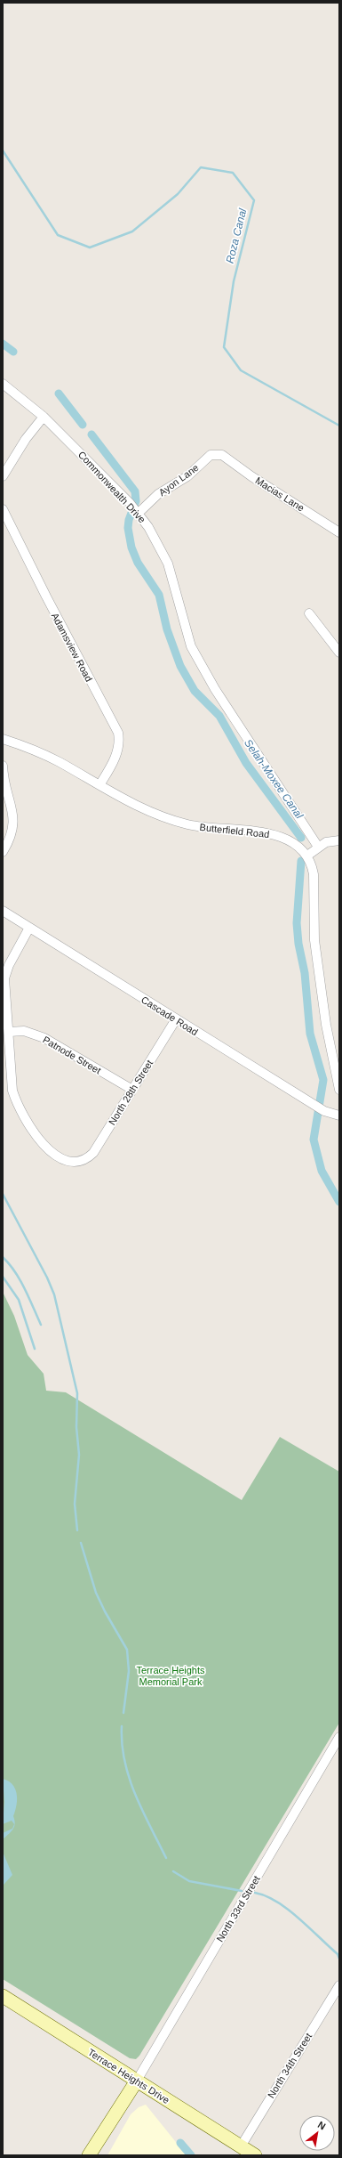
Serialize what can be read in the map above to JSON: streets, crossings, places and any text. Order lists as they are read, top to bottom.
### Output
{
  "streets": {
    "main road": ["Terrace Heights Drive"],
    "street": [
      "Ayon Lane",
      "Commonwealth Drive",
      "Macias Lane",
      "Adamsview Road",
      "Butterfield Road",
      "Cascade Road",
      "Patnode Street",
      "North 28th Street",
      "North 33rd Street",
      "North 34th Street"
    ]
  },
  "crossings": [
    ["Ayon Lane", "Commonwealth Drive"],
    ["Ayon Lane", "Macias Lane"],
    ["Adamsview Road", "Butterfield Road"],
    ["Cascade Road", "North 28th Street"],
    ["Patnode Street", "North 28th Street"],
    ["North 33rd Street", "Terrace Heights Drive"],
    ["North 34th Street", "Terrace Heights Drive"]
  ],
  "water": ["Roza Canal", "Selah-Moxee Canal"],
  "parks": ["Terrace Heights Memorial Park"],
  "north": "top right"
}
